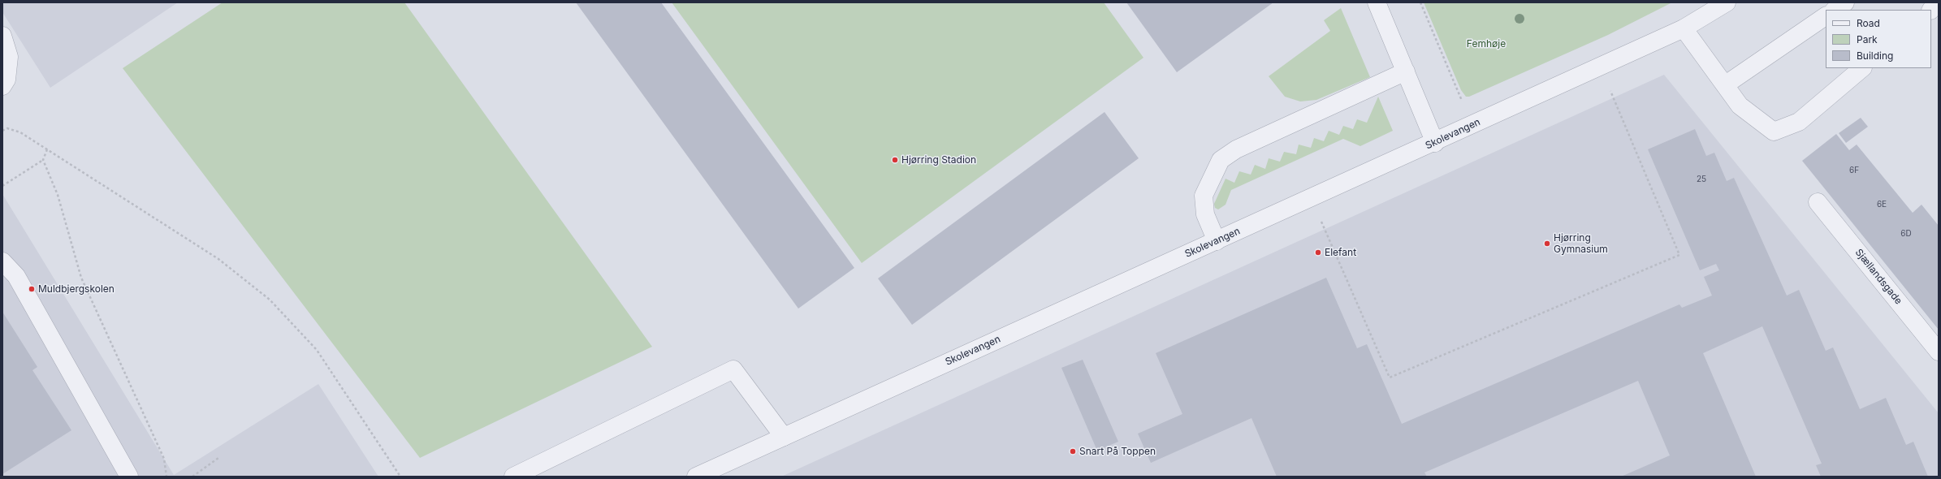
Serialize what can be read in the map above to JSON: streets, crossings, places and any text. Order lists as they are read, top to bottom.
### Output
{
  "streets": {
    "street": ["Skolevangen", "Sjællandsgade"]
  },
  "parks": ["Femhøje"],
  "places": [
    "Hjørring Stadion",
    "Hjørring Gymnasium",
    "Elefant",
    "Muldbjergskolen",
    "Snart På Toppen"
  ],
  "house_numbers": [
    "6F",
    "25",
    "6E",
    "6D"
  ],
  "legend": ["Road", "Park", "Building"]
}
